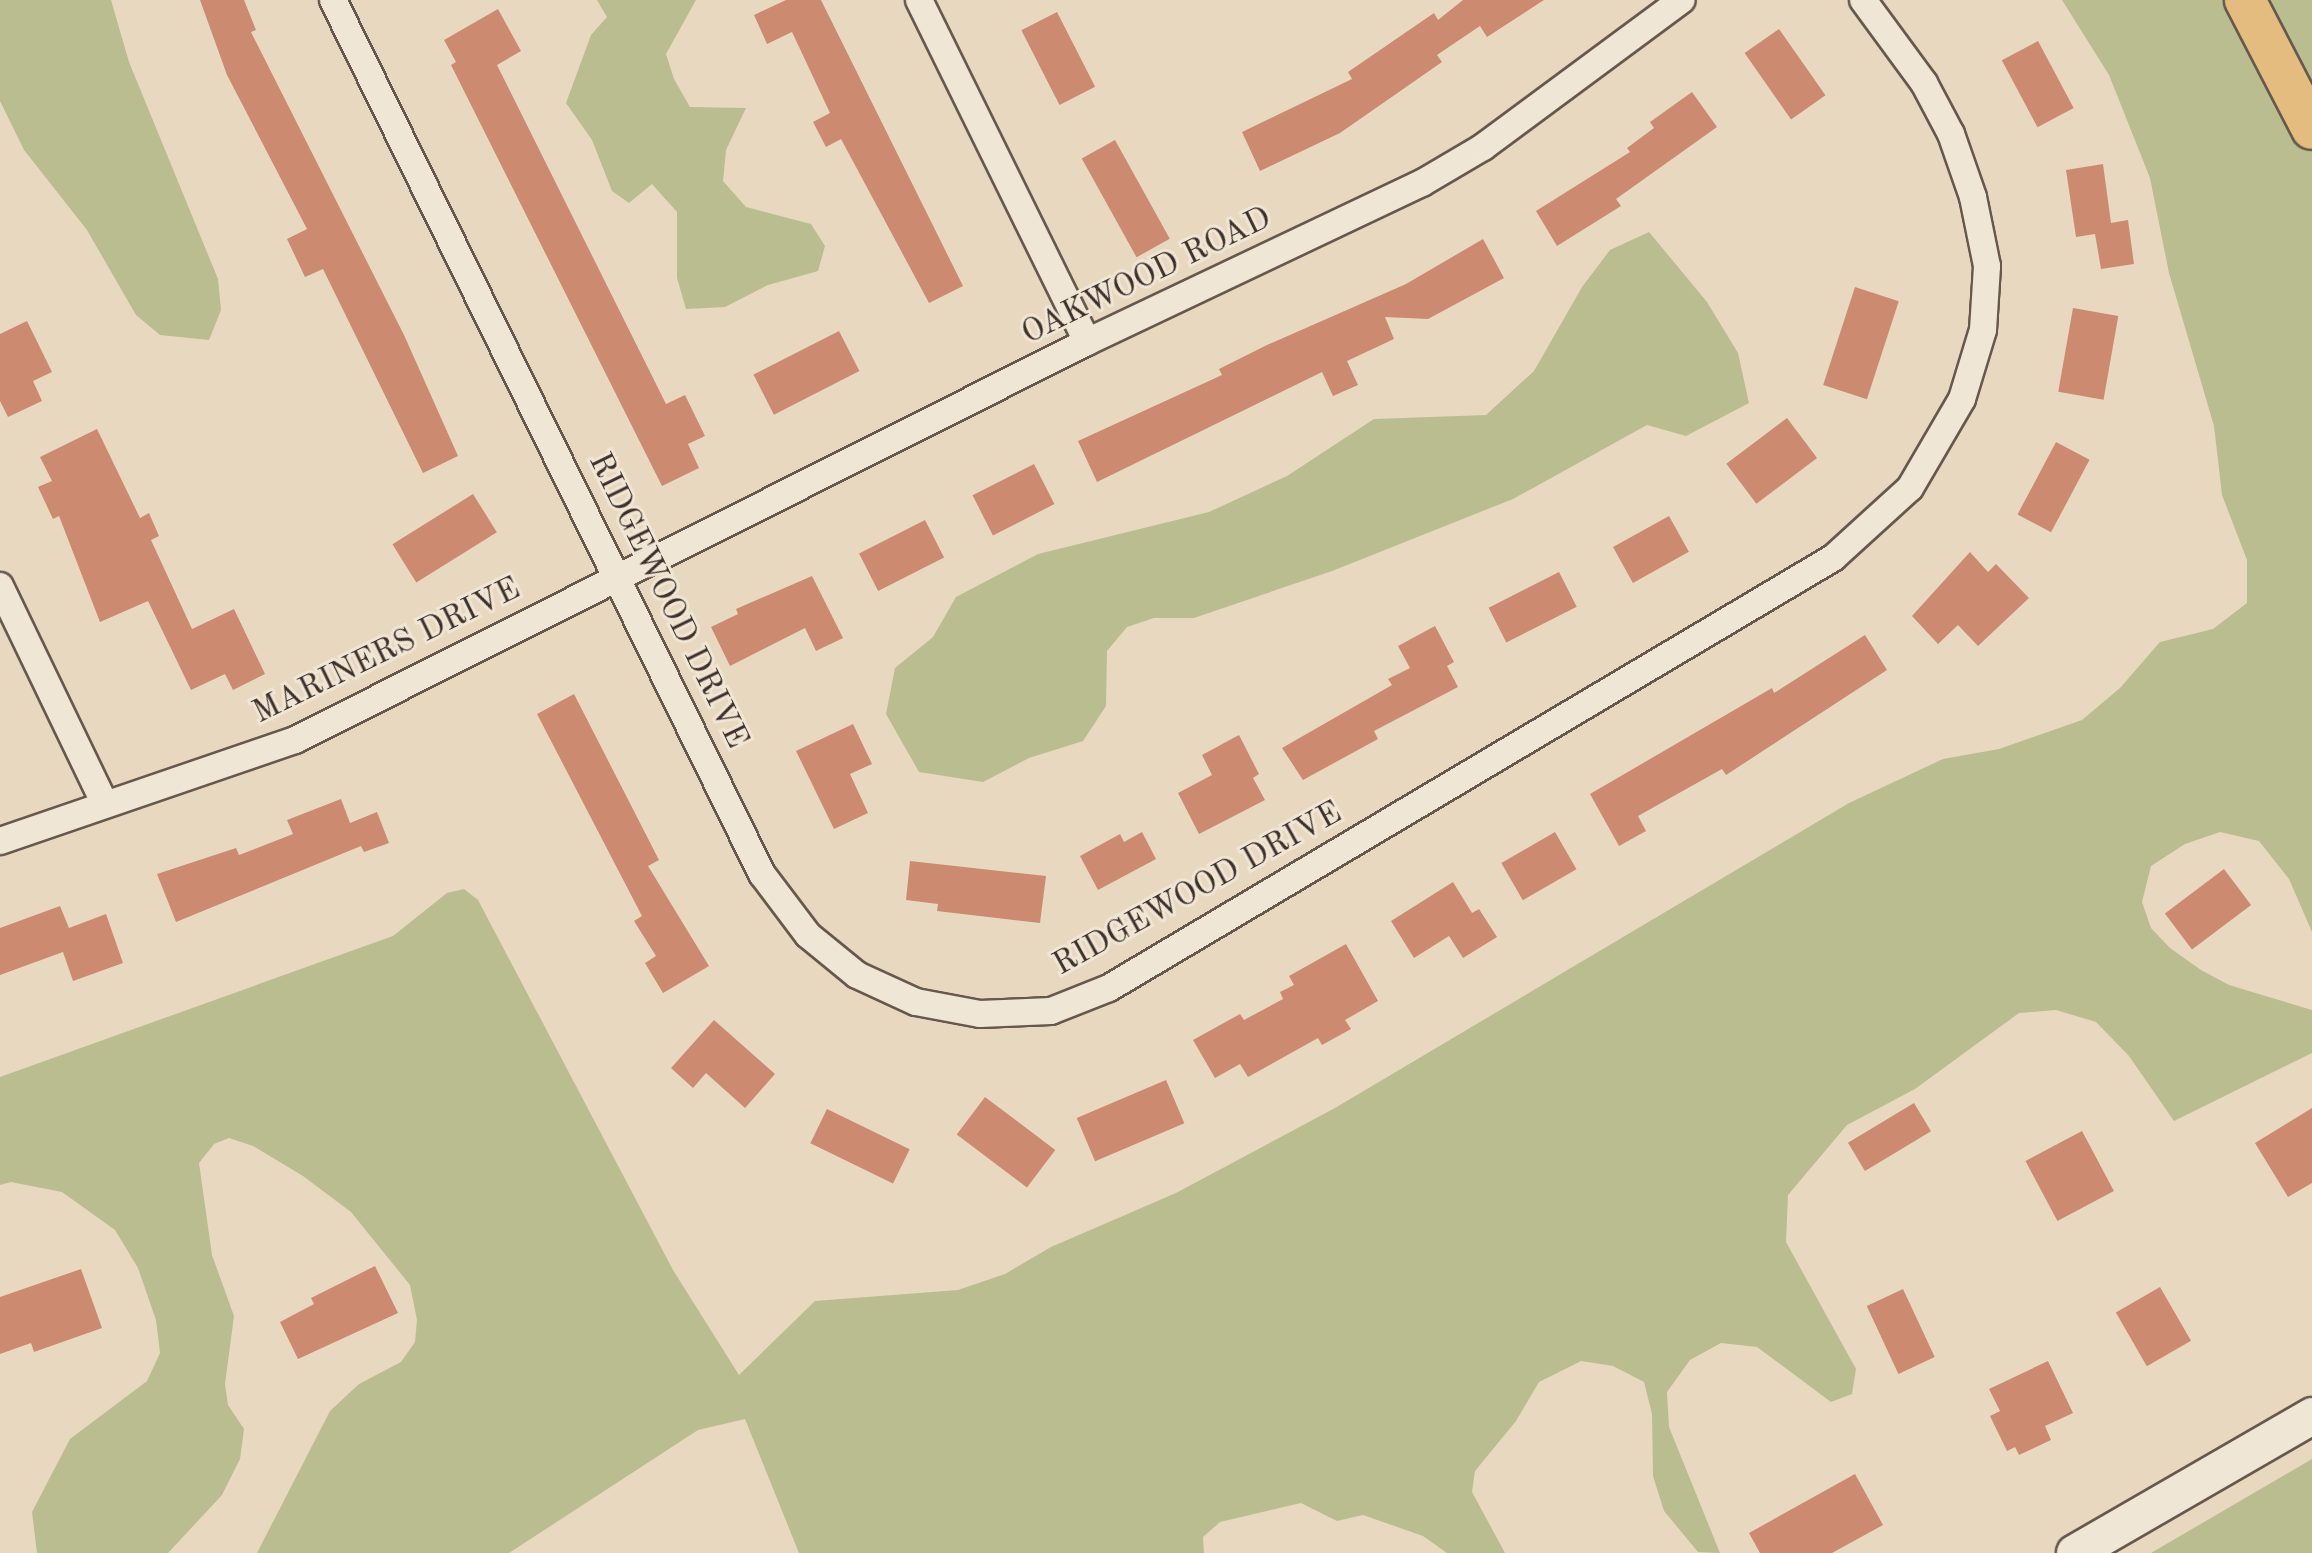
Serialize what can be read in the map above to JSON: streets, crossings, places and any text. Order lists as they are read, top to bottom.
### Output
{
  "streets": {
    "street": ["OAKWOOD ROAD", "RIDGEWOOD DRIVE", "MARINERS DRIVE"]
  },
  "crossings": [
    ["OAKWOOD ROAD", "RIDGEWOOD DRIVE"],
    ["OAKWOOD ROAD", "MARINERS DRIVE"],
    ["RIDGEWOOD DRIVE", "MARINERS DRIVE"]
  ]
}
